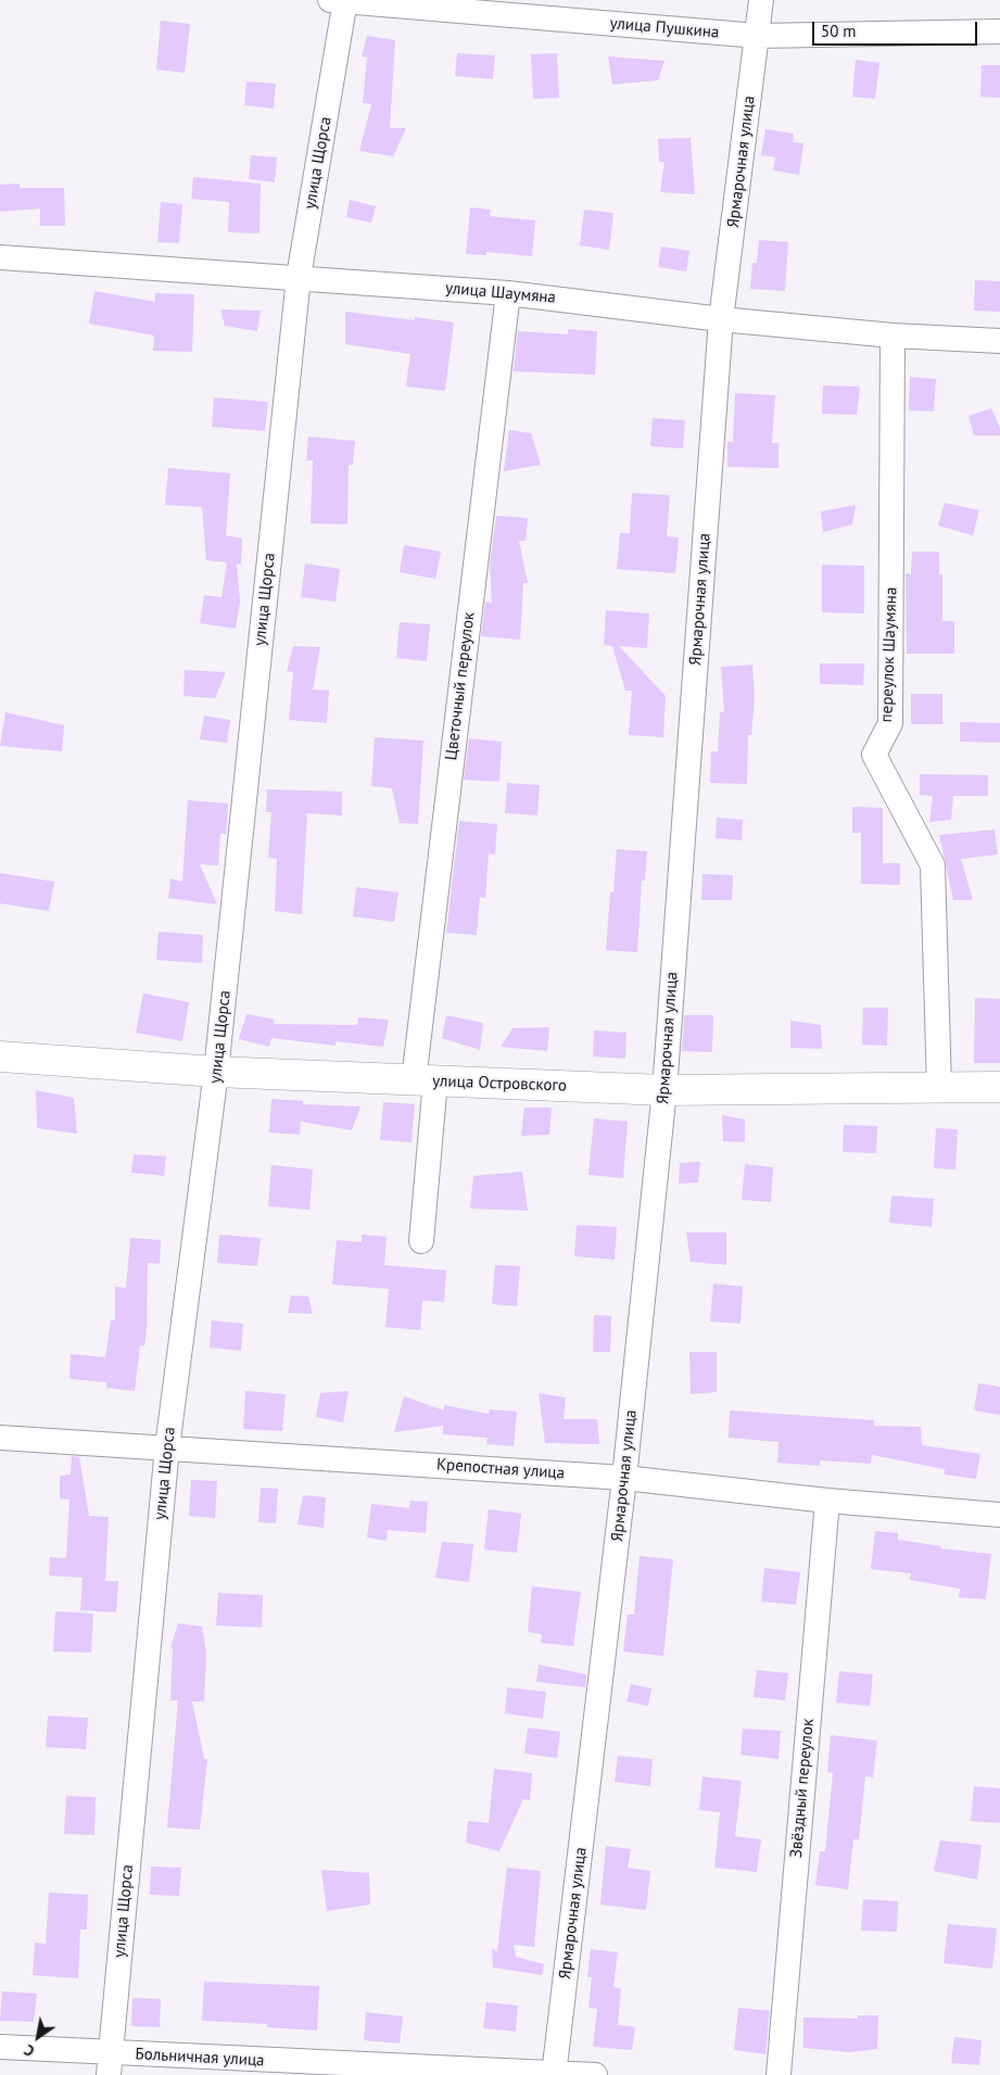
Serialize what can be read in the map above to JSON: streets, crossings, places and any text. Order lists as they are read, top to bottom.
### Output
{
  "streets": {
    "street": [
      "улица Пушкина",
      "Ярмарочная улица",
      "улица Щорса",
      "улица Шаумяна",
      "переулок Шаумяна",
      "Цветочный переулок",
      "улица Островского",
      "Крепостная улица",
      "Звёздный переулок",
      "Больничная улица"
    ]
  },
  "crossings": [
    ["улица Пушкина", "Ярмарочная улица"],
    ["улица Пушкина", "улица Щорса"],
    ["Ярмарочная улица", "улица Шаумяна"],
    ["Ярмарочная улица", "улица Островского"],
    ["Ярмарочная улица", "Крепостная улица"],
    ["Ярмарочная улица", "Больничная улица"],
    ["улица Щорса", "улица Шаумяна"],
    ["улица Щорса", "улица Островского"],
    ["улица Щорса", "Крепостная улица"],
    ["улица Щорса", "Больничная улица"],
    ["улица Шаумяна", "переулок Шаумяна"],
    ["улица Шаумяна", "Цветочный переулок"],
    ["переулок Шаумяна", "улица Островского"],
    ["Цветочный переулок", "улица Островского"],
    ["Крепостная улица", "Звёздный переулок"]
  ],
  "scale_bar": "50 m",
  "north": "bottom left"
}
